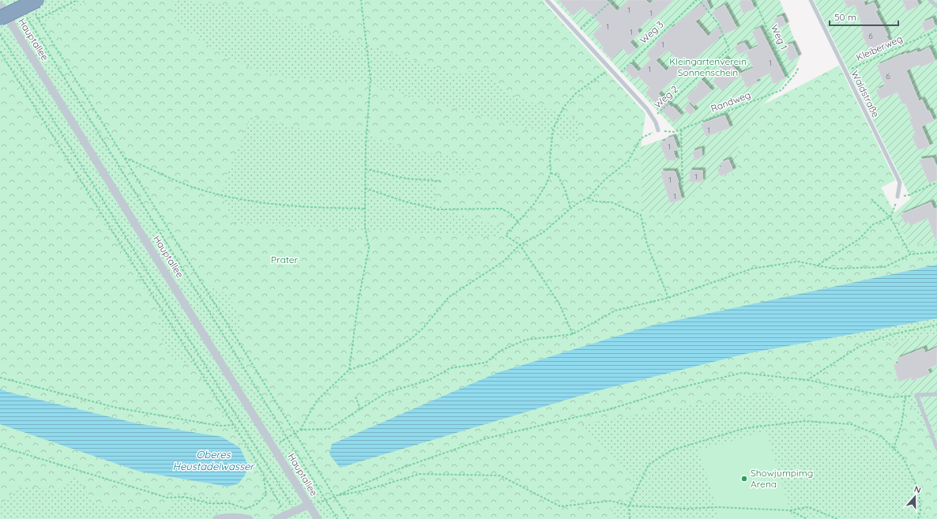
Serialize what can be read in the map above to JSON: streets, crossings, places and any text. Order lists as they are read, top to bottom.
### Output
{
  "streets": {
    "street": ["Hauptallee"],
    "lane": ["Waldstraße"],
    "path": [
      "Weg 3",
      "Weg 1",
      "Kleiberweg",
      "Weg 2",
      "Randweg"
    ]
  },
  "crossings": [
    ["Weg 1", "Randweg"],
    ["Kleiberweg", "Waldstraße"]
  ],
  "water": ["Oberes Heustadelwasser"],
  "parks": ["Kleingartenverein Sonnenschein", "Prater"],
  "places": ["Showjumpimg Arena"],
  "house_numbers": [
    "1",
    "1",
    "1",
    "1",
    "6",
    "1",
    "1",
    "1",
    "6",
    "1",
    "1",
    "1",
    "1",
    "1"
  ],
  "scale_bar": "50 m",
  "north": "top"
}
